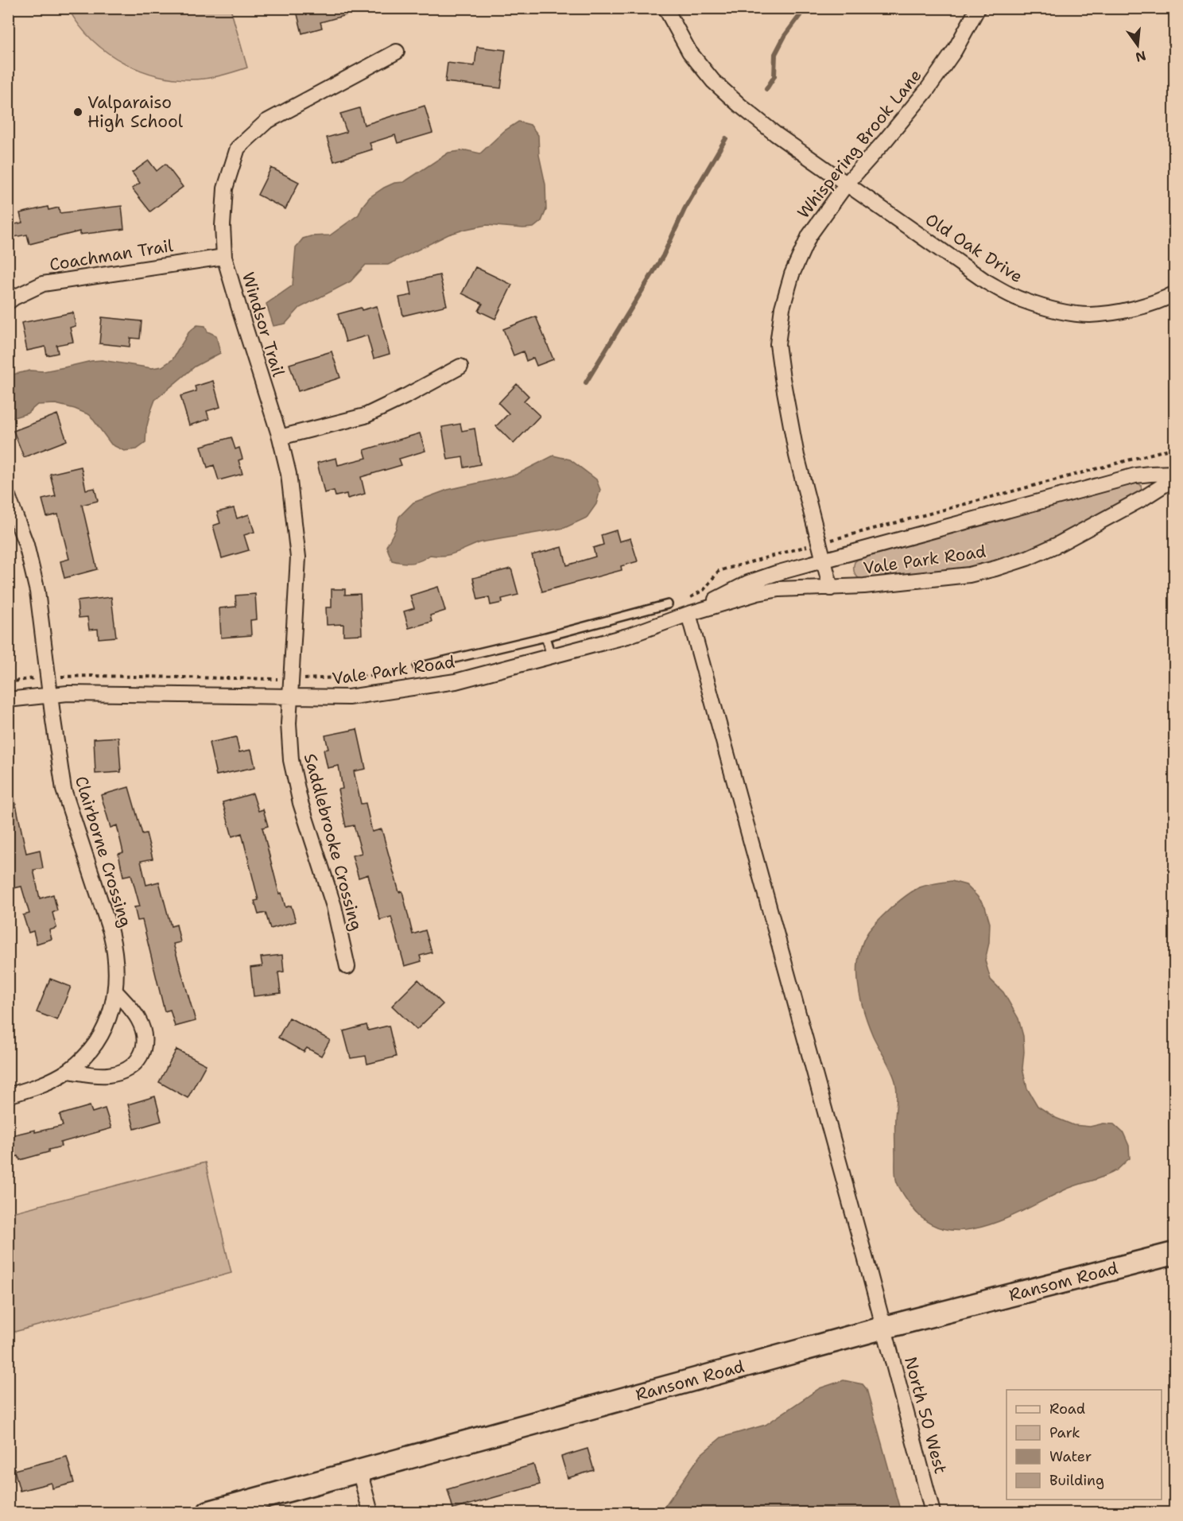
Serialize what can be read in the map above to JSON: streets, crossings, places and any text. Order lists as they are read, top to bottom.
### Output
{
  "streets": {
    "main road": ["Ransom Road"],
    "street": [
      "Whispering Brook Lane",
      "Old Oak Drive",
      "Coachman Trail",
      "Windsor Trail",
      "Vale Park Road",
      "Saddlebrooke Crossing",
      "Clairborne Crossing",
      "North 50 West"
    ]
  },
  "crossings": [
    ["Whispering Brook Lane", "Old Oak Drive"],
    ["Whispering Brook Lane", "Vale Park Road"],
    ["Coachman Trail", "Windsor Trail"],
    ["Windsor Trail", "Vale Park Road"],
    ["Windsor Trail", "Saddlebrooke Crossing"],
    ["Vale Park Road", "Saddlebrooke Crossing"],
    ["Vale Park Road", "Clairborne Crossing"],
    ["Vale Park Road", "North 50 West"],
    ["Ransom Road", "North 50 West"]
  ],
  "places": ["Valparaiso High School"],
  "legend": [
    "Road",
    "Park",
    "Water",
    "Building"
  ],
  "north": "bottom"
}
